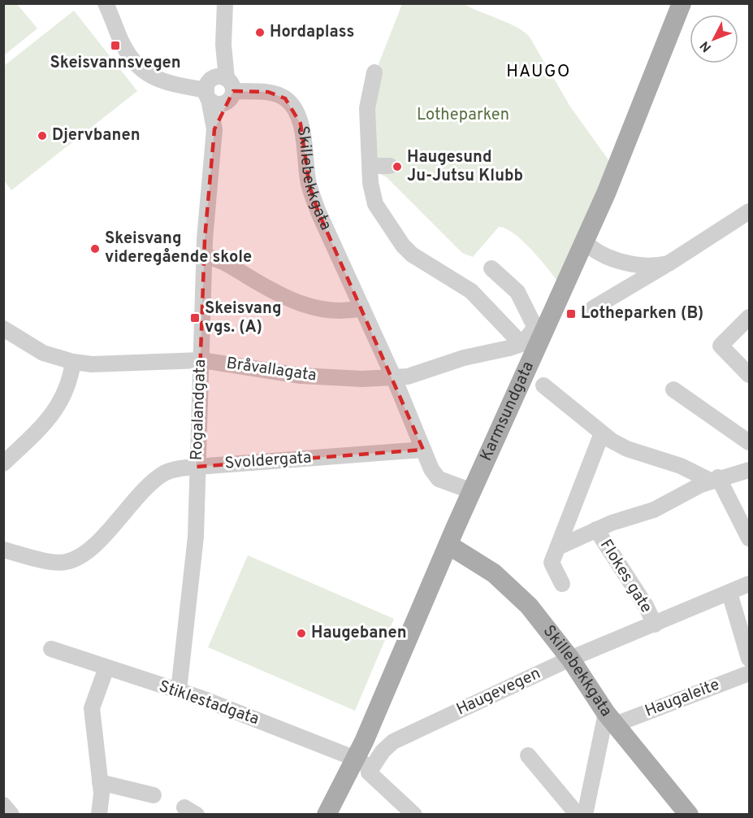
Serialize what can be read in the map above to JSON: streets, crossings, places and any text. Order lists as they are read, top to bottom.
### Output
{
  "streets": {
    "main road": ["Skillebekkgata", "Karmsundgata"],
    "street": [
      "Bråvallagata",
      "Rogalandgata",
      "Svoldergata",
      "Flokes gate",
      "Haugevegen",
      "Haugaleite",
      "Stiklestadgata"
    ]
  },
  "crossings": [
    ["Skillebekkgata", "Bråvallagata"],
    ["Skillebekkgata", "Rogalandgata"],
    ["Skillebekkgata", "Karmsundgata"],
    ["Skillebekkgata", "Svoldergata"],
    ["Skillebekkgata", "Haugevegen"],
    ["Skillebekkgata", "Haugaleite"],
    ["Bråvallagata", "Rogalandgata"],
    ["Rogalandgata", "Svoldergata"],
    ["Rogalandgata", "Stiklestadgata"],
    ["Karmsundgata", "Haugevegen"],
    ["Karmsundgata", "Stiklestadgata"],
    ["Flokes gate", "Haugevegen"],
    ["Haugevegen", "Stiklestadgata"]
  ],
  "districts": ["HAUGO"],
  "parks": ["Lotheparken"],
  "places": {
    "other": [
      "Hordaplass",
      "Djervbanen",
      "Haugesund Ju-Jutsu Klubb",
      "Skeisvang videregående skole",
      "Haugebanen"
    ],
    "transit": ["Skeisvannsvegen", "Lotheparken (B)", "Skeisvang vgs. (A)"]
  },
  "north": "bottom left"
}
